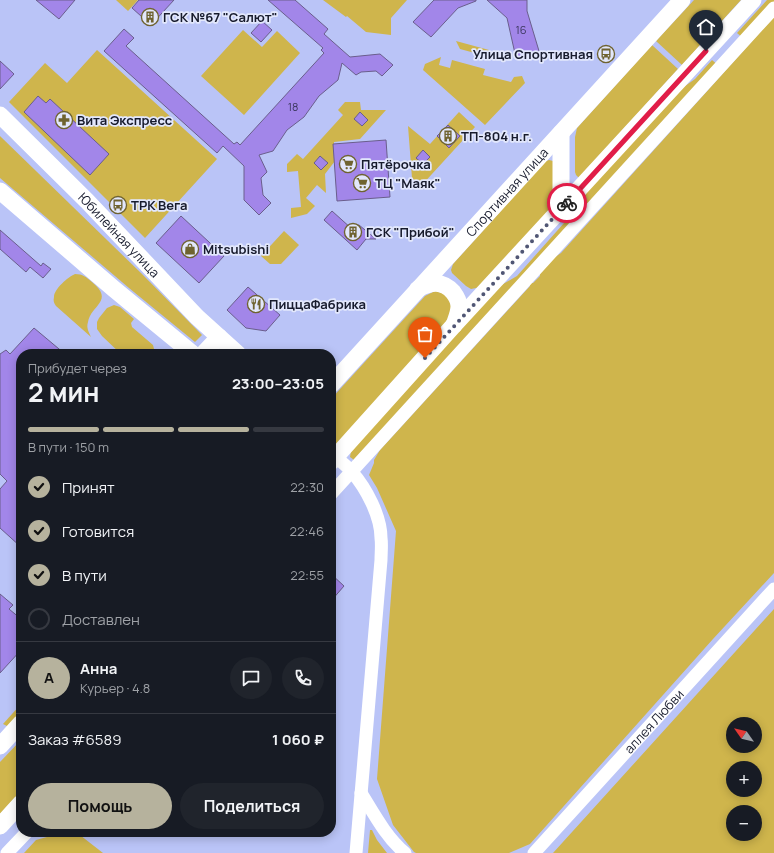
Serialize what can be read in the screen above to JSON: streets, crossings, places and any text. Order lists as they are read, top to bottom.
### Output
{
  "streets": {
    "main road": ["Спортивная улица", "Юбилейная улица"],
    "street": ["аллея Любви"]
  },
  "places": {
    "building": ["ГСК №67 \"Салют\"", "ТП-804 н.г.", "ГСК \"Прибой\""],
    "bus stop": ["Улица Спортивная", "ТРК Вега"],
    "pharmacy": ["Вита Экспресс"],
    "supermarket": ["Пятёрочка", "ТЦ \"Маяк\""],
    "shop": ["Mitsubishi"],
    "restaurant": ["ПиццаФабрика"]
  },
  "house_numbers": ["16", "18"],
  "north": "top left",
  "page": {
    "heading": ["2 мин", "Прибудет через", "23:00–23:05"],
    "panel": [
      "Анна",
      "Курьер · 4.8",
      "Заказ #6589",
      "1 060 ₽"
    ],
    "bar": "В пути · 150 m",
    "list": [
      ["Принят", "22:30"],
      ["Готовится", "22:46"],
      ["В пути", "22:55"],
      "Доставлен"
    ],
    "round": "А",
    "map_buttons": ["+", "−"],
    "buttons": ["Помощь", "Поделиться"]
  }
}
